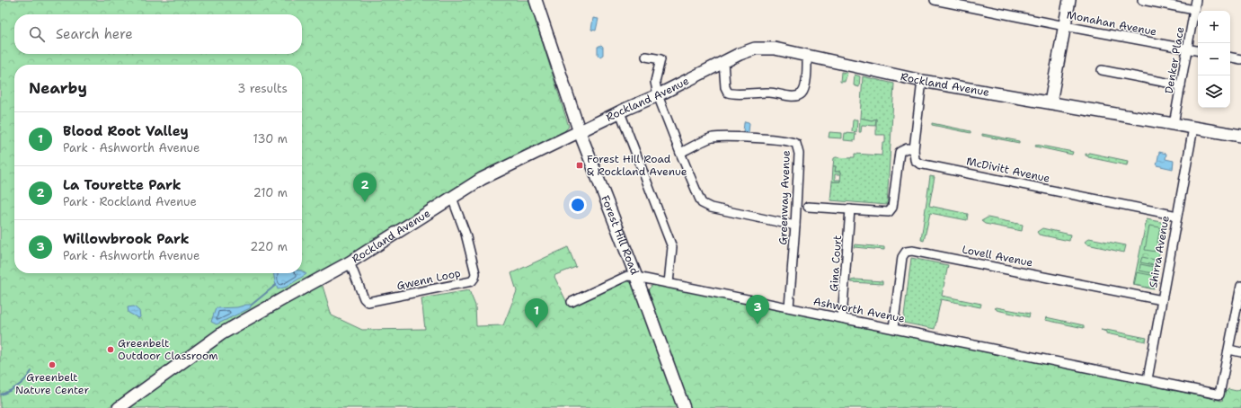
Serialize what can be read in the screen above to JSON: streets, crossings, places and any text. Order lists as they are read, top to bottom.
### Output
{
  "streets": {
    "street": [
      "Monahan Avenue",
      "Denker Place",
      "Rockland Avenue",
      "McDivitt Avenue",
      "Greenway Avenue",
      "Forest Hill Road",
      "Shirra Avenue",
      "Lovell Avenue",
      "Gina Court",
      "Gwenn Loop",
      "Ashworth Avenue"
    ]
  },
  "crossings": [
    ["Monahan Avenue", "Denker Place"],
    ["Denker Place", "Rockland Avenue"],
    ["Rockland Avenue", "Forest Hill Road"],
    ["Rockland Avenue", "Shirra Avenue"],
    ["Rockland Avenue", "Gwenn Loop"],
    ["McDivitt Avenue", "Shirra Avenue"],
    ["Greenway Avenue", "Ashworth Avenue"],
    ["Forest Hill Road", "Ashworth Avenue"],
    ["Shirra Avenue", "Lovell Avenue"],
    ["Shirra Avenue", "Ashworth Avenue"],
    ["Lovell Avenue", "Ashworth Avenue"],
    ["Gina Court", "Ashworth Avenue"]
  ],
  "places": {
    "transit": ["Forest Hill Road & Rockland Avenue"],
    "other": ["Greenbelt Outdoor Classroom", "Greenbelt Nature Center"]
  },
  "page": {
    "map_buttons": ["+", "−"],
    "search": "Search here",
    "heading": ["Nearby", "3 results"],
    "list": [
      {
        "mark": "1",
        "name": "Blood Root Valley",
        "note": "Park · Ashworth Avenue",
        "value": "130 m"
      },
      {
        "mark": "2",
        "name": "La Tourette Park",
        "note": "Park · Rockland Avenue",
        "value": "210 m"
      },
      {
        "mark": "3",
        "name": "Willowbrook Park",
        "note": "Park · Ashworth Avenue",
        "value": "220 m"
      }
    ],
    "pins": ["2", "3", "1"]
  }
}
